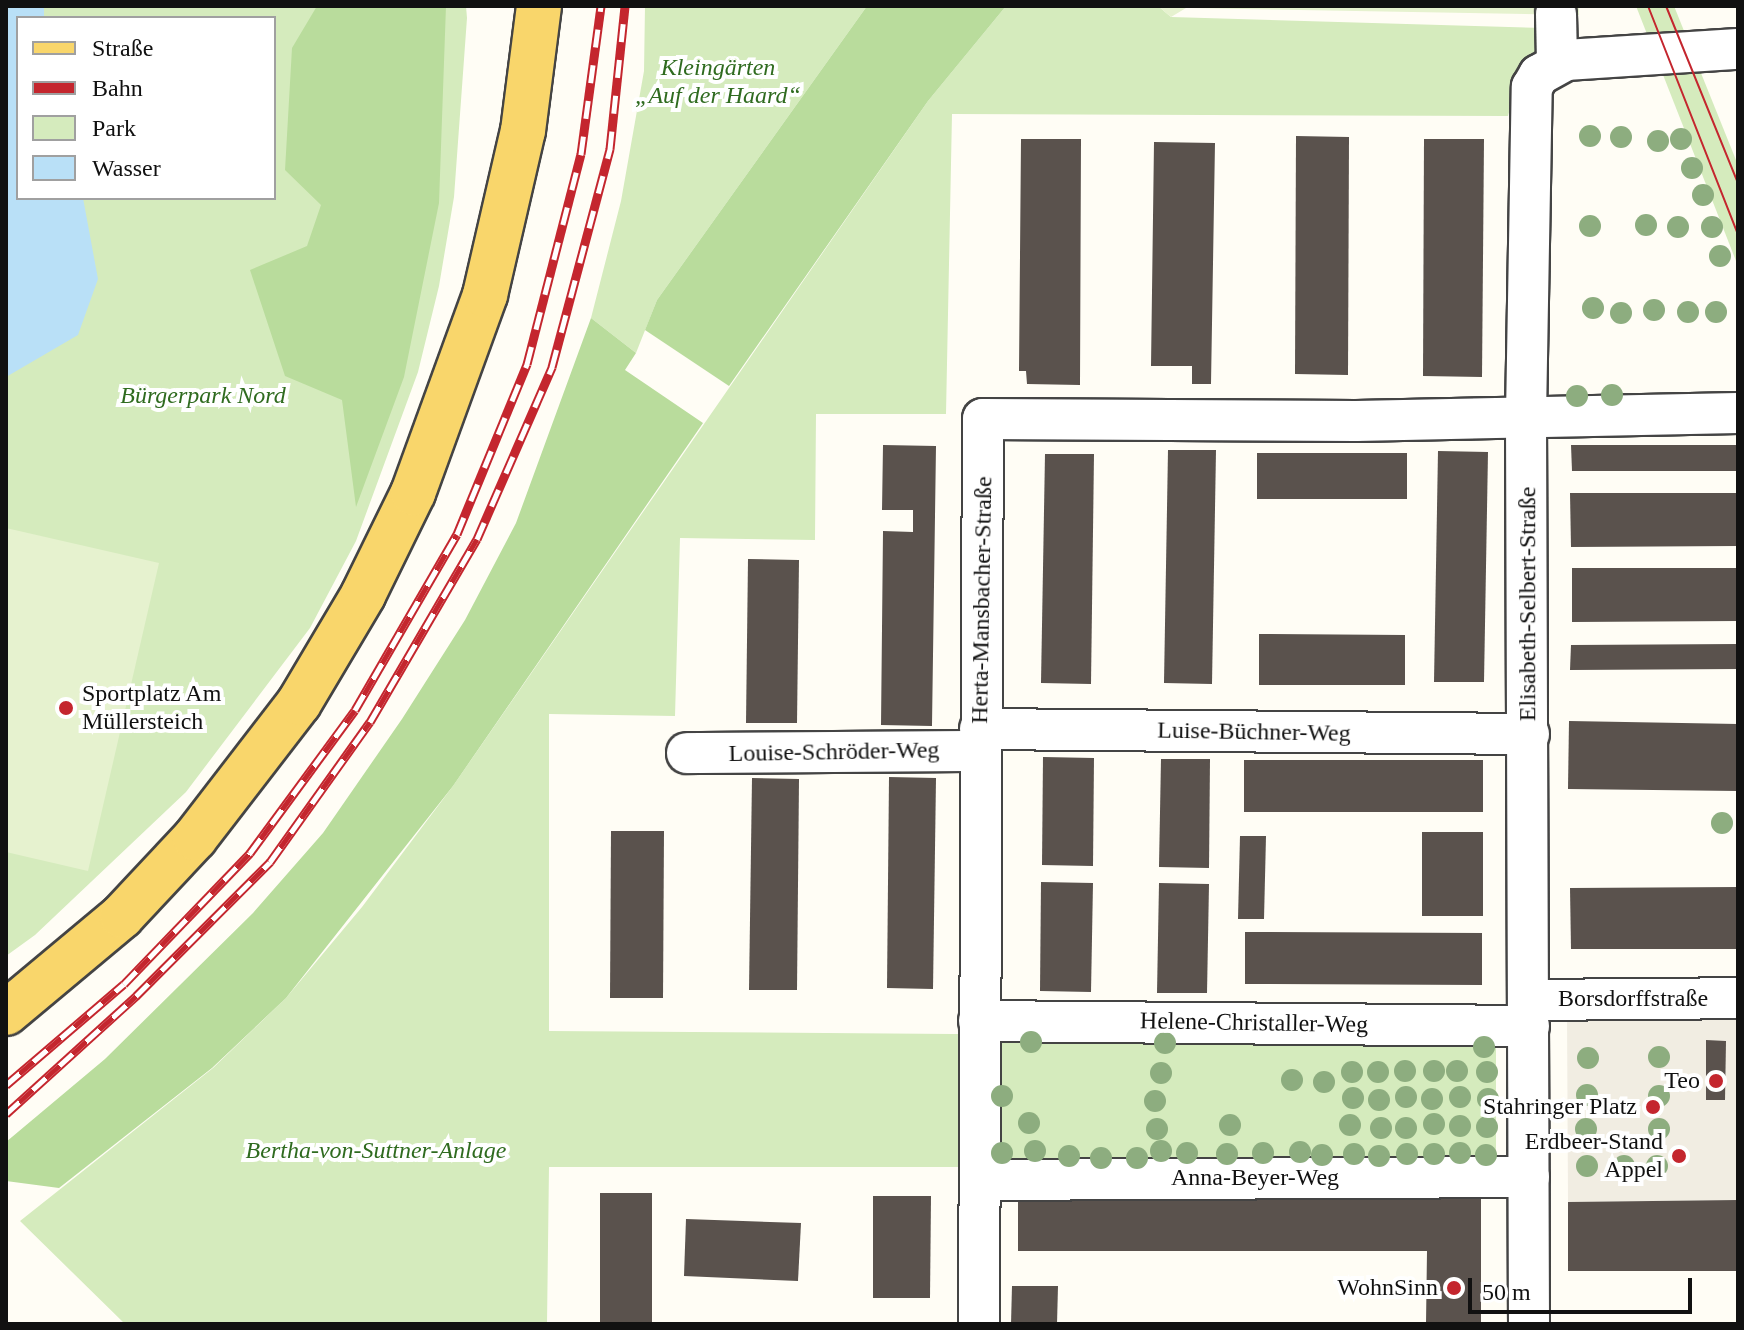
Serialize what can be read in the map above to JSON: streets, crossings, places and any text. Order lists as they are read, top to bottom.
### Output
{
  "streets": {
    "street": [
      "Herta-Mansbacher-Straße",
      "Elisabeth-Selbert-Straße",
      "Luise-Büchner-Weg",
      "Louise-Schröder-Weg",
      "Borsdorffstraße",
      "Helene-Christaller-Weg",
      "Anna-Beyer-Weg"
    ]
  },
  "crossings": [
    ["Herta-Mansbacher-Straße", "Elisabeth-Selbert-Straße"],
    ["Herta-Mansbacher-Straße", "Luise-Büchner-Weg"],
    ["Herta-Mansbacher-Straße", "Louise-Schröder-Weg"],
    ["Herta-Mansbacher-Straße", "Helene-Christaller-Weg"],
    ["Herta-Mansbacher-Straße", "Anna-Beyer-Weg"],
    ["Elisabeth-Selbert-Straße", "Luise-Büchner-Weg"],
    ["Elisabeth-Selbert-Straße", "Borsdorffstraße"],
    ["Elisabeth-Selbert-Straße", "Helene-Christaller-Weg"],
    ["Elisabeth-Selbert-Straße", "Anna-Beyer-Weg"],
    ["Luise-Büchner-Weg", "Louise-Schröder-Weg"],
    ["Borsdorffstraße", "Helene-Christaller-Weg"]
  ],
  "parks": ["Kleingärten „Auf der Haard“", "Bürgerpark Nord", "Bertha-von-Suttner-Anlage"],
  "places": [
    "Sportplatz Am Müllersteich",
    "Teo",
    "Stahringer Platz",
    "Erdbeer-Stand Appel",
    "WohnSinn"
  ],
  "legend": [
    "Straße",
    "Bahn",
    "Park",
    "Wasser"
  ],
  "scale_bar": "50 m"
}
